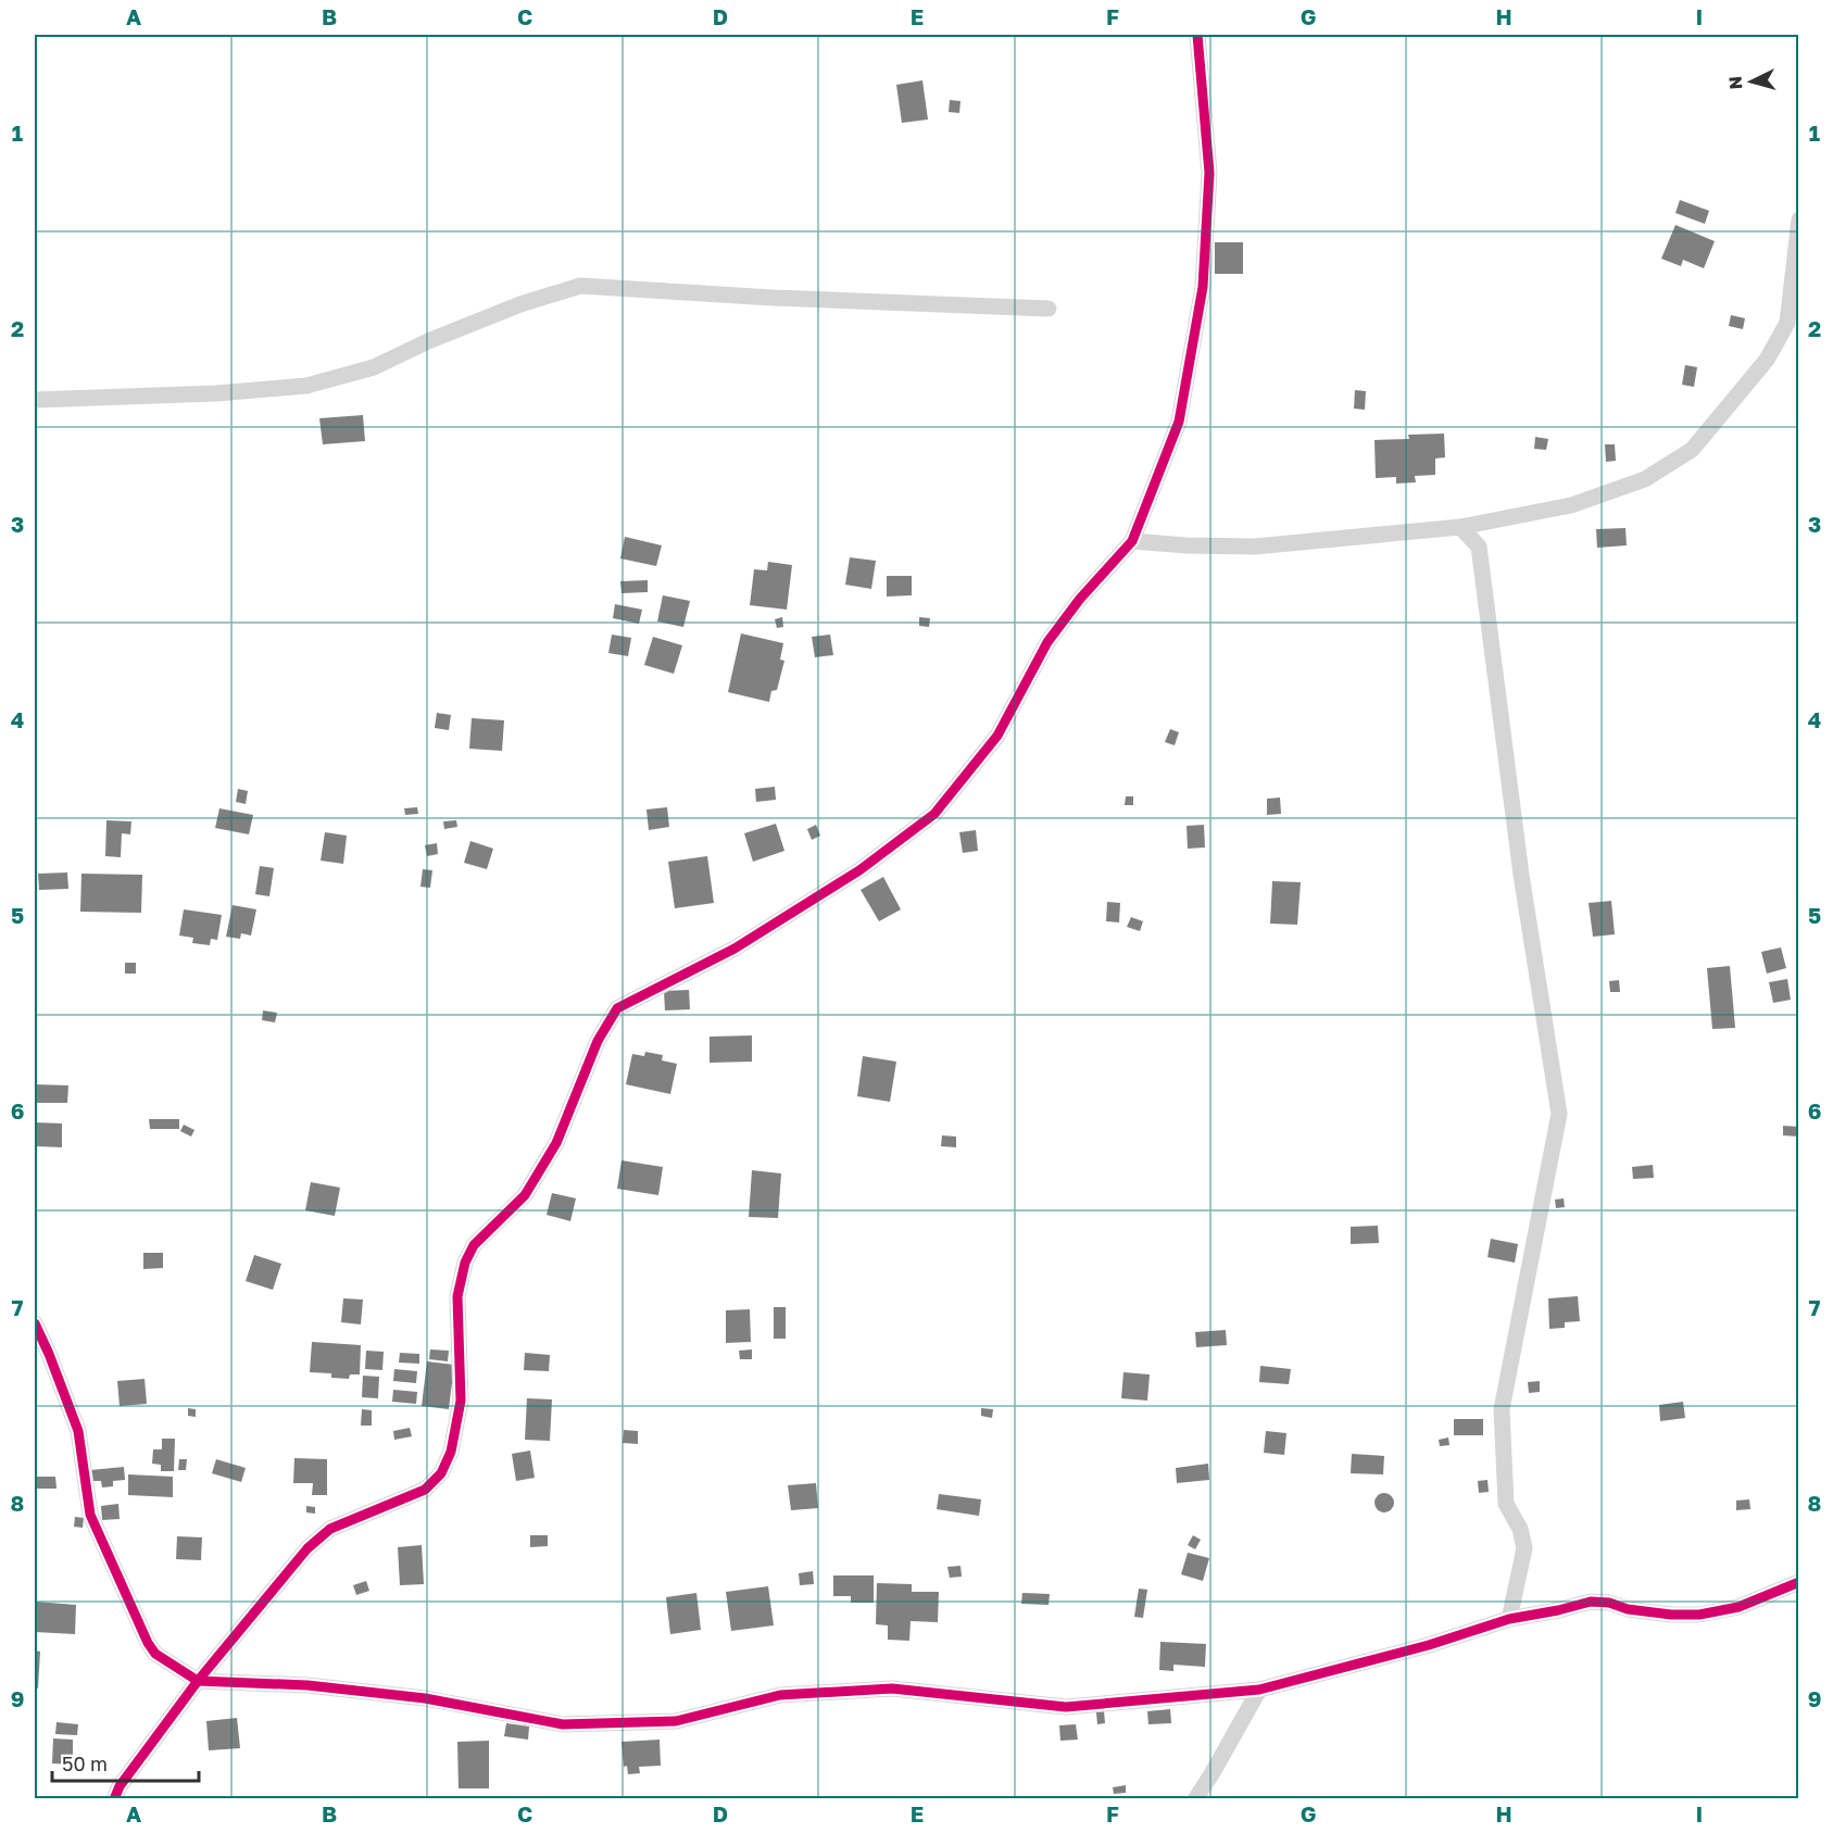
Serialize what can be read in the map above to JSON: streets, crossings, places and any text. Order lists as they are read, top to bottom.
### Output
{
  "scale_bar": "50 m",
  "north": "left",
  "grid": {
    "columns": [
      "A",
      "B",
      "C",
      "D",
      "E",
      "F",
      "G",
      "H",
      "I"
    ],
    "rows": [
      "1",
      "2",
      "3",
      "4",
      "5",
      "6",
      "7",
      "8",
      "9"
    ]
  }
}
